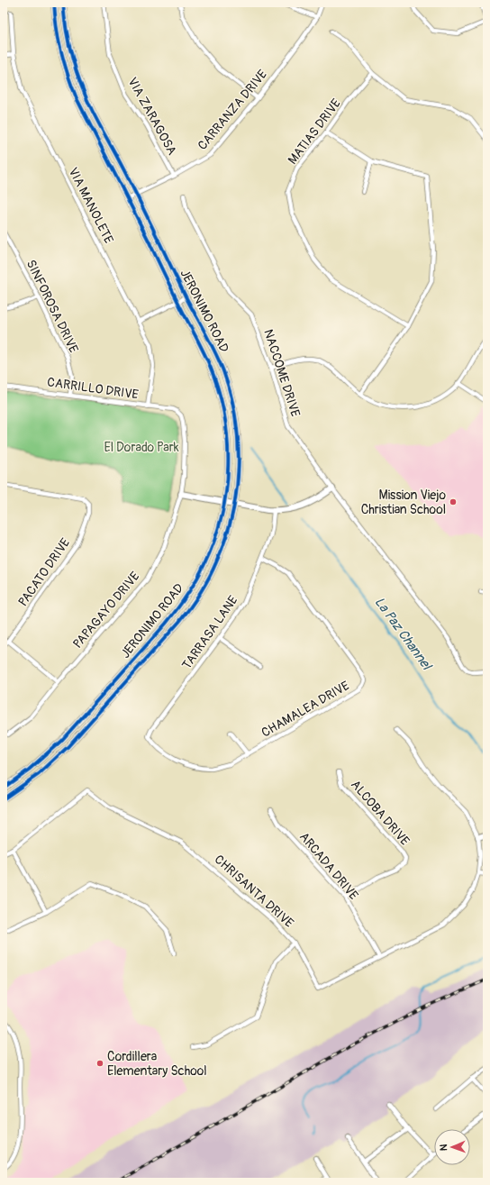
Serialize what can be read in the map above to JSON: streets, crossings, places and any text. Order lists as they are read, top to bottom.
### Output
{
  "streets": {
    "main road": ["JERONIMO ROAD"],
    "street": [
      "CARRANZA DRIVE",
      "VIA ZARAGOSA",
      "MATIAS DRIVE",
      "VIA MANOLETE",
      "SINFOROSA DRIVE",
      "NACCOME DRIVE",
      "CARRILLO DRIVE",
      "PACATO DRIVE",
      "PAPAGAYO DRIVE",
      "TARRASA LANE",
      "CHAMALEA DRIVE",
      "ALCOBA DRIVE",
      "ARCADA DRIVE",
      "CHRISANTA DRIVE"
    ]
  },
  "crossings": [
    ["CARRANZA DRIVE", "VIA ZARAGOSA"],
    ["CARRANZA DRIVE", "JERONIMO ROAD"],
    ["VIA MANOLETE", "CARRILLO DRIVE"],
    ["SINFOROSA DRIVE", "CARRILLO DRIVE"],
    ["CARRILLO DRIVE", "PAPAGAYO DRIVE"],
    ["TARRASA LANE", "CHAMALEA DRIVE"],
    ["ALCOBA DRIVE", "ARCADA DRIVE"],
    ["ARCADA DRIVE", "CHRISANTA DRIVE"]
  ],
  "water": ["La Paz Channel"],
  "parks": ["El Dorado Park"],
  "places": ["Mission Viejo Christian School", "Cordillera Elementary School"],
  "north": "left"
}
